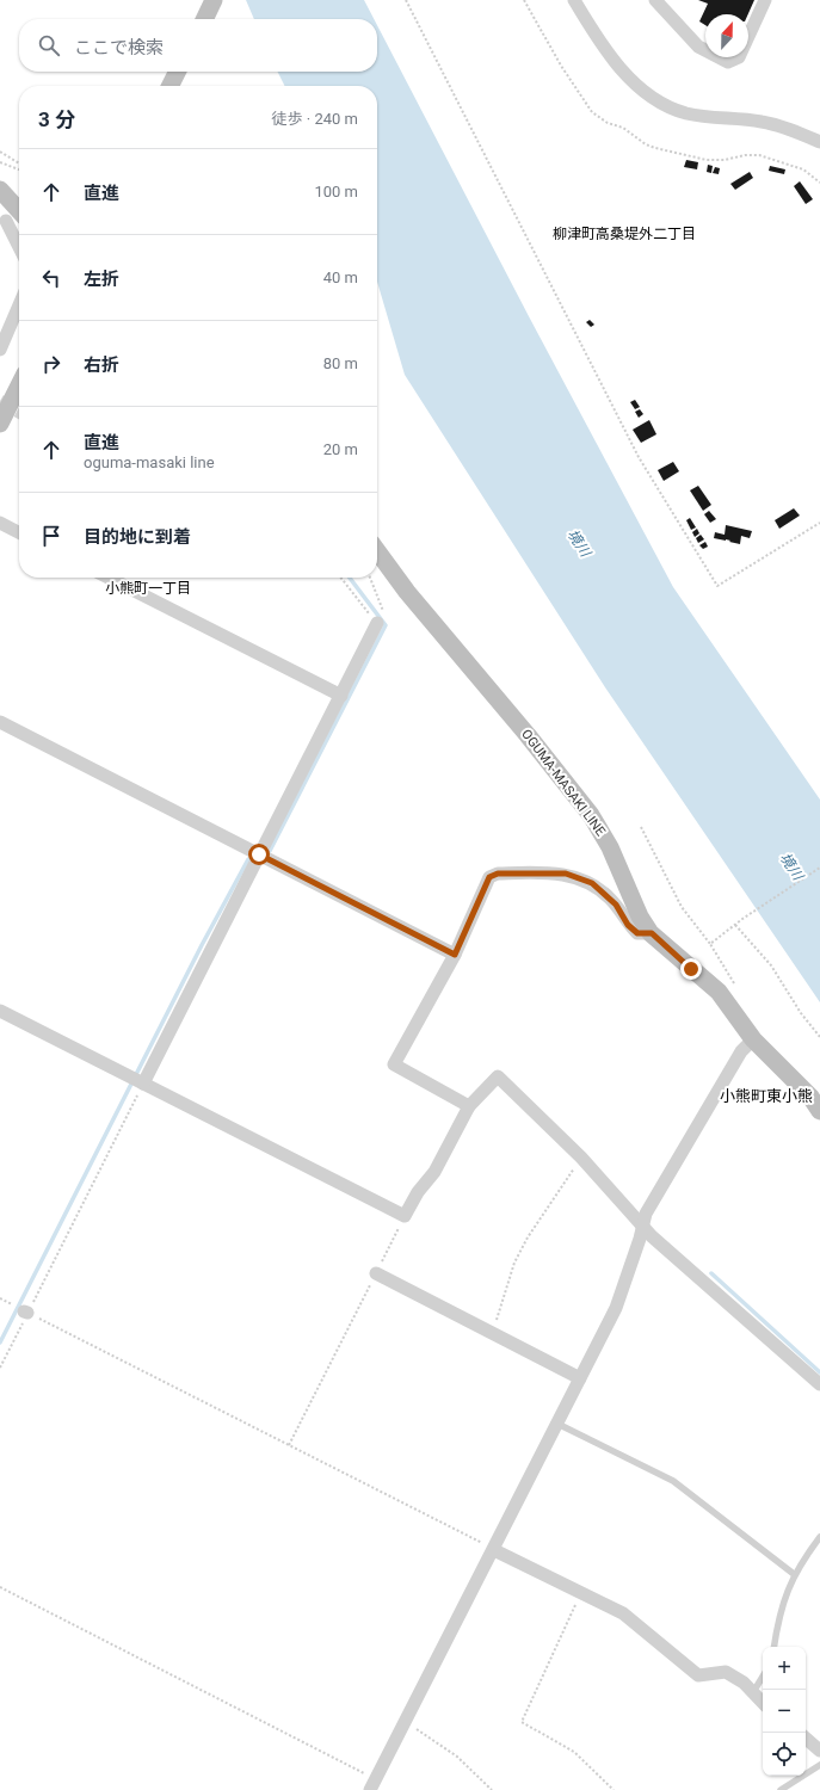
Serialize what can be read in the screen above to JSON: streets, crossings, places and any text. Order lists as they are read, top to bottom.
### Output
{
  "streets": {
    "main road": ["OGUMA-MASAKI LINE"]
  },
  "districts": ["柳津町高桑堤外二丁目", "小熊町一丁目", "小熊町東小熊"],
  "water": ["境川"],
  "north": "top",
  "page": {
    "search": "ここで検索",
    "heading": ["3 分", "徒歩 · 240 m"],
    "list": [
      ["直進", "100 m"],
      ["左折", "40 m"],
      ["右折", "80 m"],
      ["直進", "oguma-masaki line", "20 m"],
      "目的地に到着"
    ],
    "map_buttons": ["+", "−"]
  }
}
